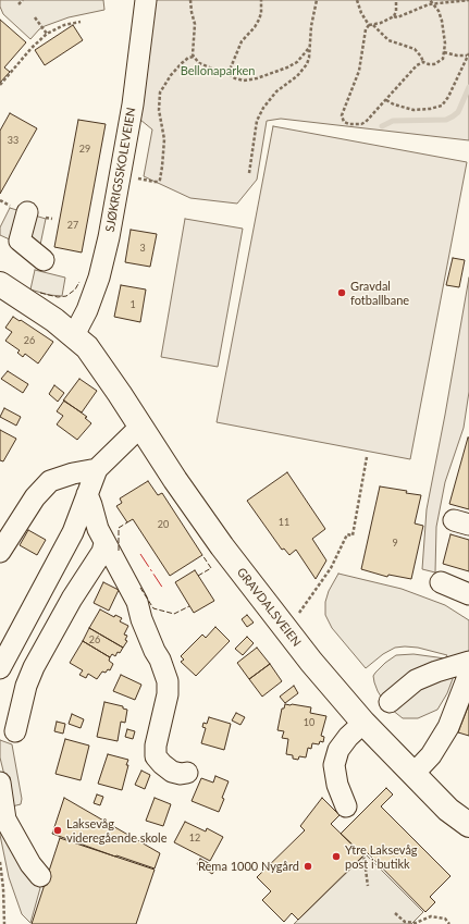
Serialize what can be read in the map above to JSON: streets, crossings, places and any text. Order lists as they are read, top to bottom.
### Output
{
  "streets": {
    "main road": ["GRAVDALSVEIEN"],
    "street": ["SJØKRIGSSKOLEVEIEN"]
  },
  "crossings": [
    ["SJØKRIGSSKOLEVEIEN", "GRAVDALSVEIEN"]
  ],
  "parks": ["Bellonaparken"],
  "places": [
    "Gravdal fotballbane",
    "Laksevåg videregående skole",
    "Ytre Laksevåg post i butikk",
    "Rema 1000 Nygård"
  ],
  "house_numbers": [
    "33",
    "29",
    "27",
    "3",
    "1",
    "26",
    "11",
    "20",
    "9",
    "26",
    "10",
    "12"
  ]
}
